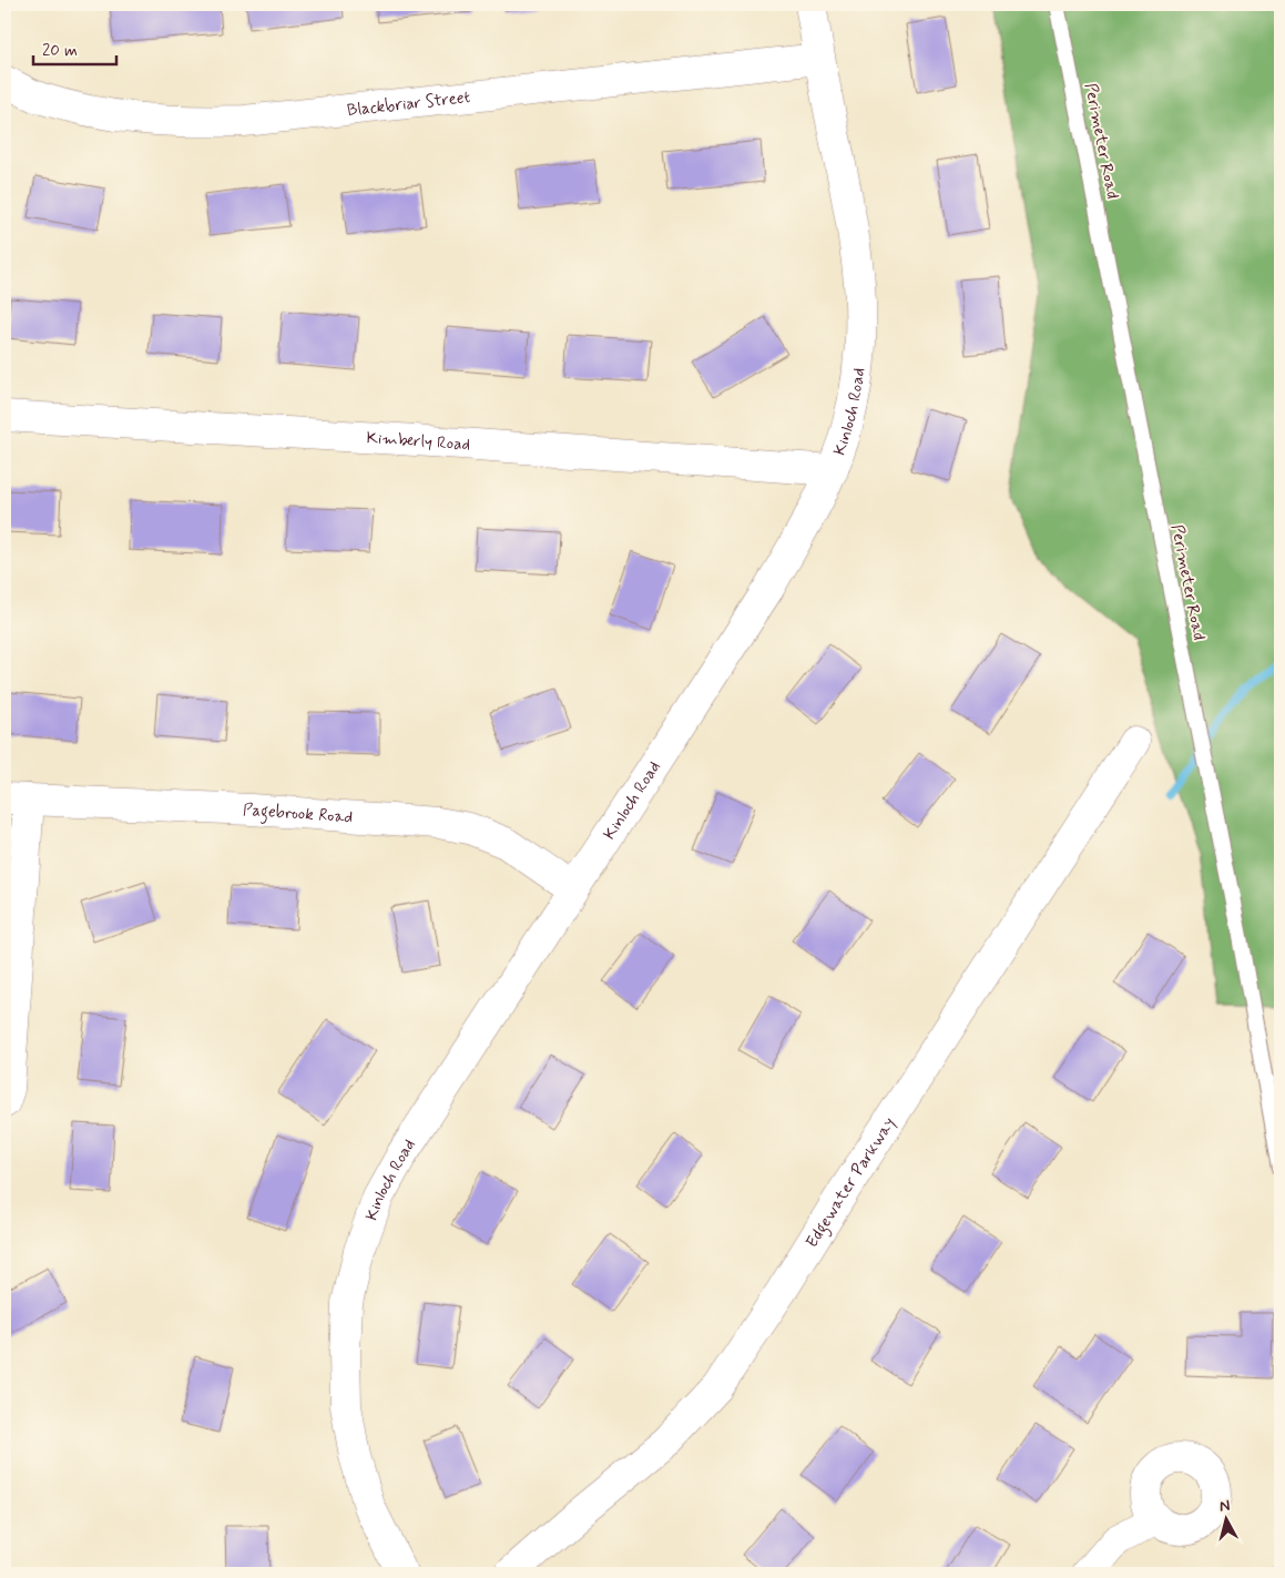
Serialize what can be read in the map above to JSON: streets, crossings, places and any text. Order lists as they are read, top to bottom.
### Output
{
  "streets": {
    "street": [
      "Blackbriar Street",
      "Kinloch Road",
      "Kimberly Road",
      "Pagebrook Road",
      "Edgewater Parkway"
    ],
    "lane": ["Perimeter Road"]
  },
  "crossings": [
    ["Blackbriar Street", "Kinloch Road"],
    ["Kinloch Road", "Kimberly Road"],
    ["Kinloch Road", "Pagebrook Road"]
  ],
  "scale_bar": "20 m",
  "north": "top"
}
